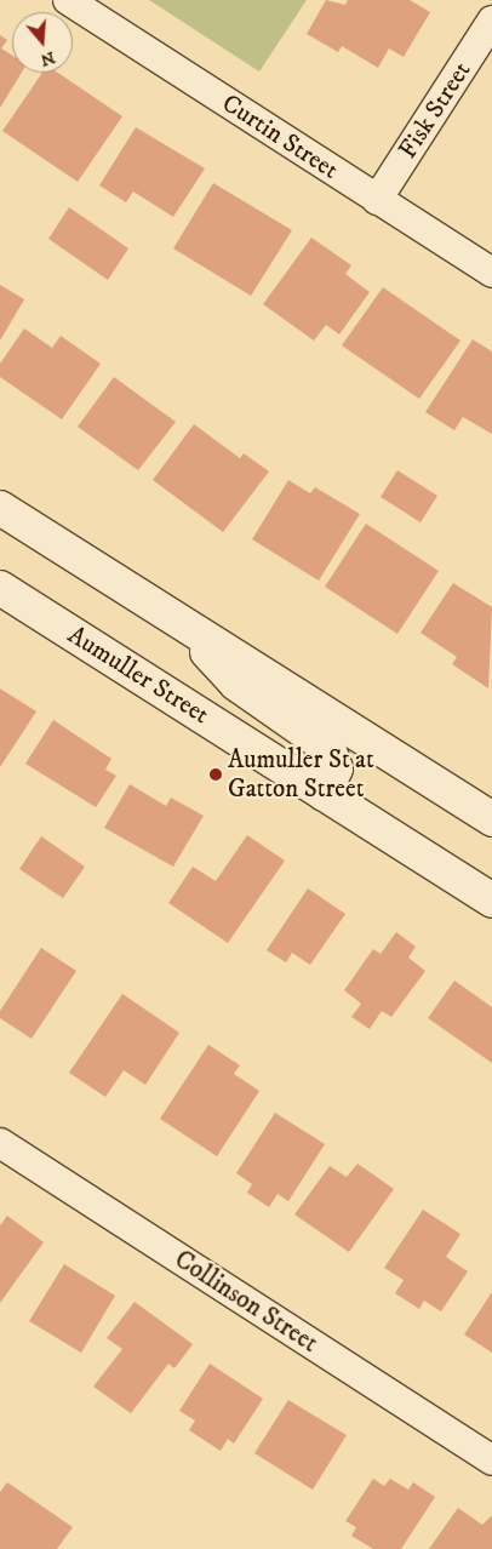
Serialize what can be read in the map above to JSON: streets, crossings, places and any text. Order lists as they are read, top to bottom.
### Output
{
  "streets": {
    "main road": ["Aumuller Street"],
    "street": ["Fisk Street", "Curtin Street", "Collinson Street"]
  },
  "crossings": [
    ["Fisk Street", "Curtin Street"]
  ],
  "places": ["Aumuller St at Gatton Street"],
  "north": "bottom"
}
